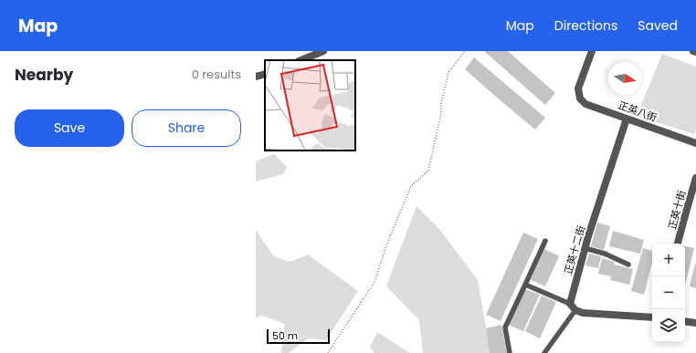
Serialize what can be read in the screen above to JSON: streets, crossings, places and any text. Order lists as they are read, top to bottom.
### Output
{
  "streets": {
    "street": ["正英八街", "正英十街", "正英十二街"]
  },
  "crossings": [
    ["正英八街", "正英十二街"]
  ],
  "scale_bar": "50 m",
  "north": "right",
  "page": {
    "header": "Map",
    "nav": ["Map", "Directions", "Saved"],
    "heading": ["Nearby", "0 results"],
    "buttons": ["Save", "Share"],
    "map_buttons": ["+", "−"],
    "scale": "50 m"
  }
}
